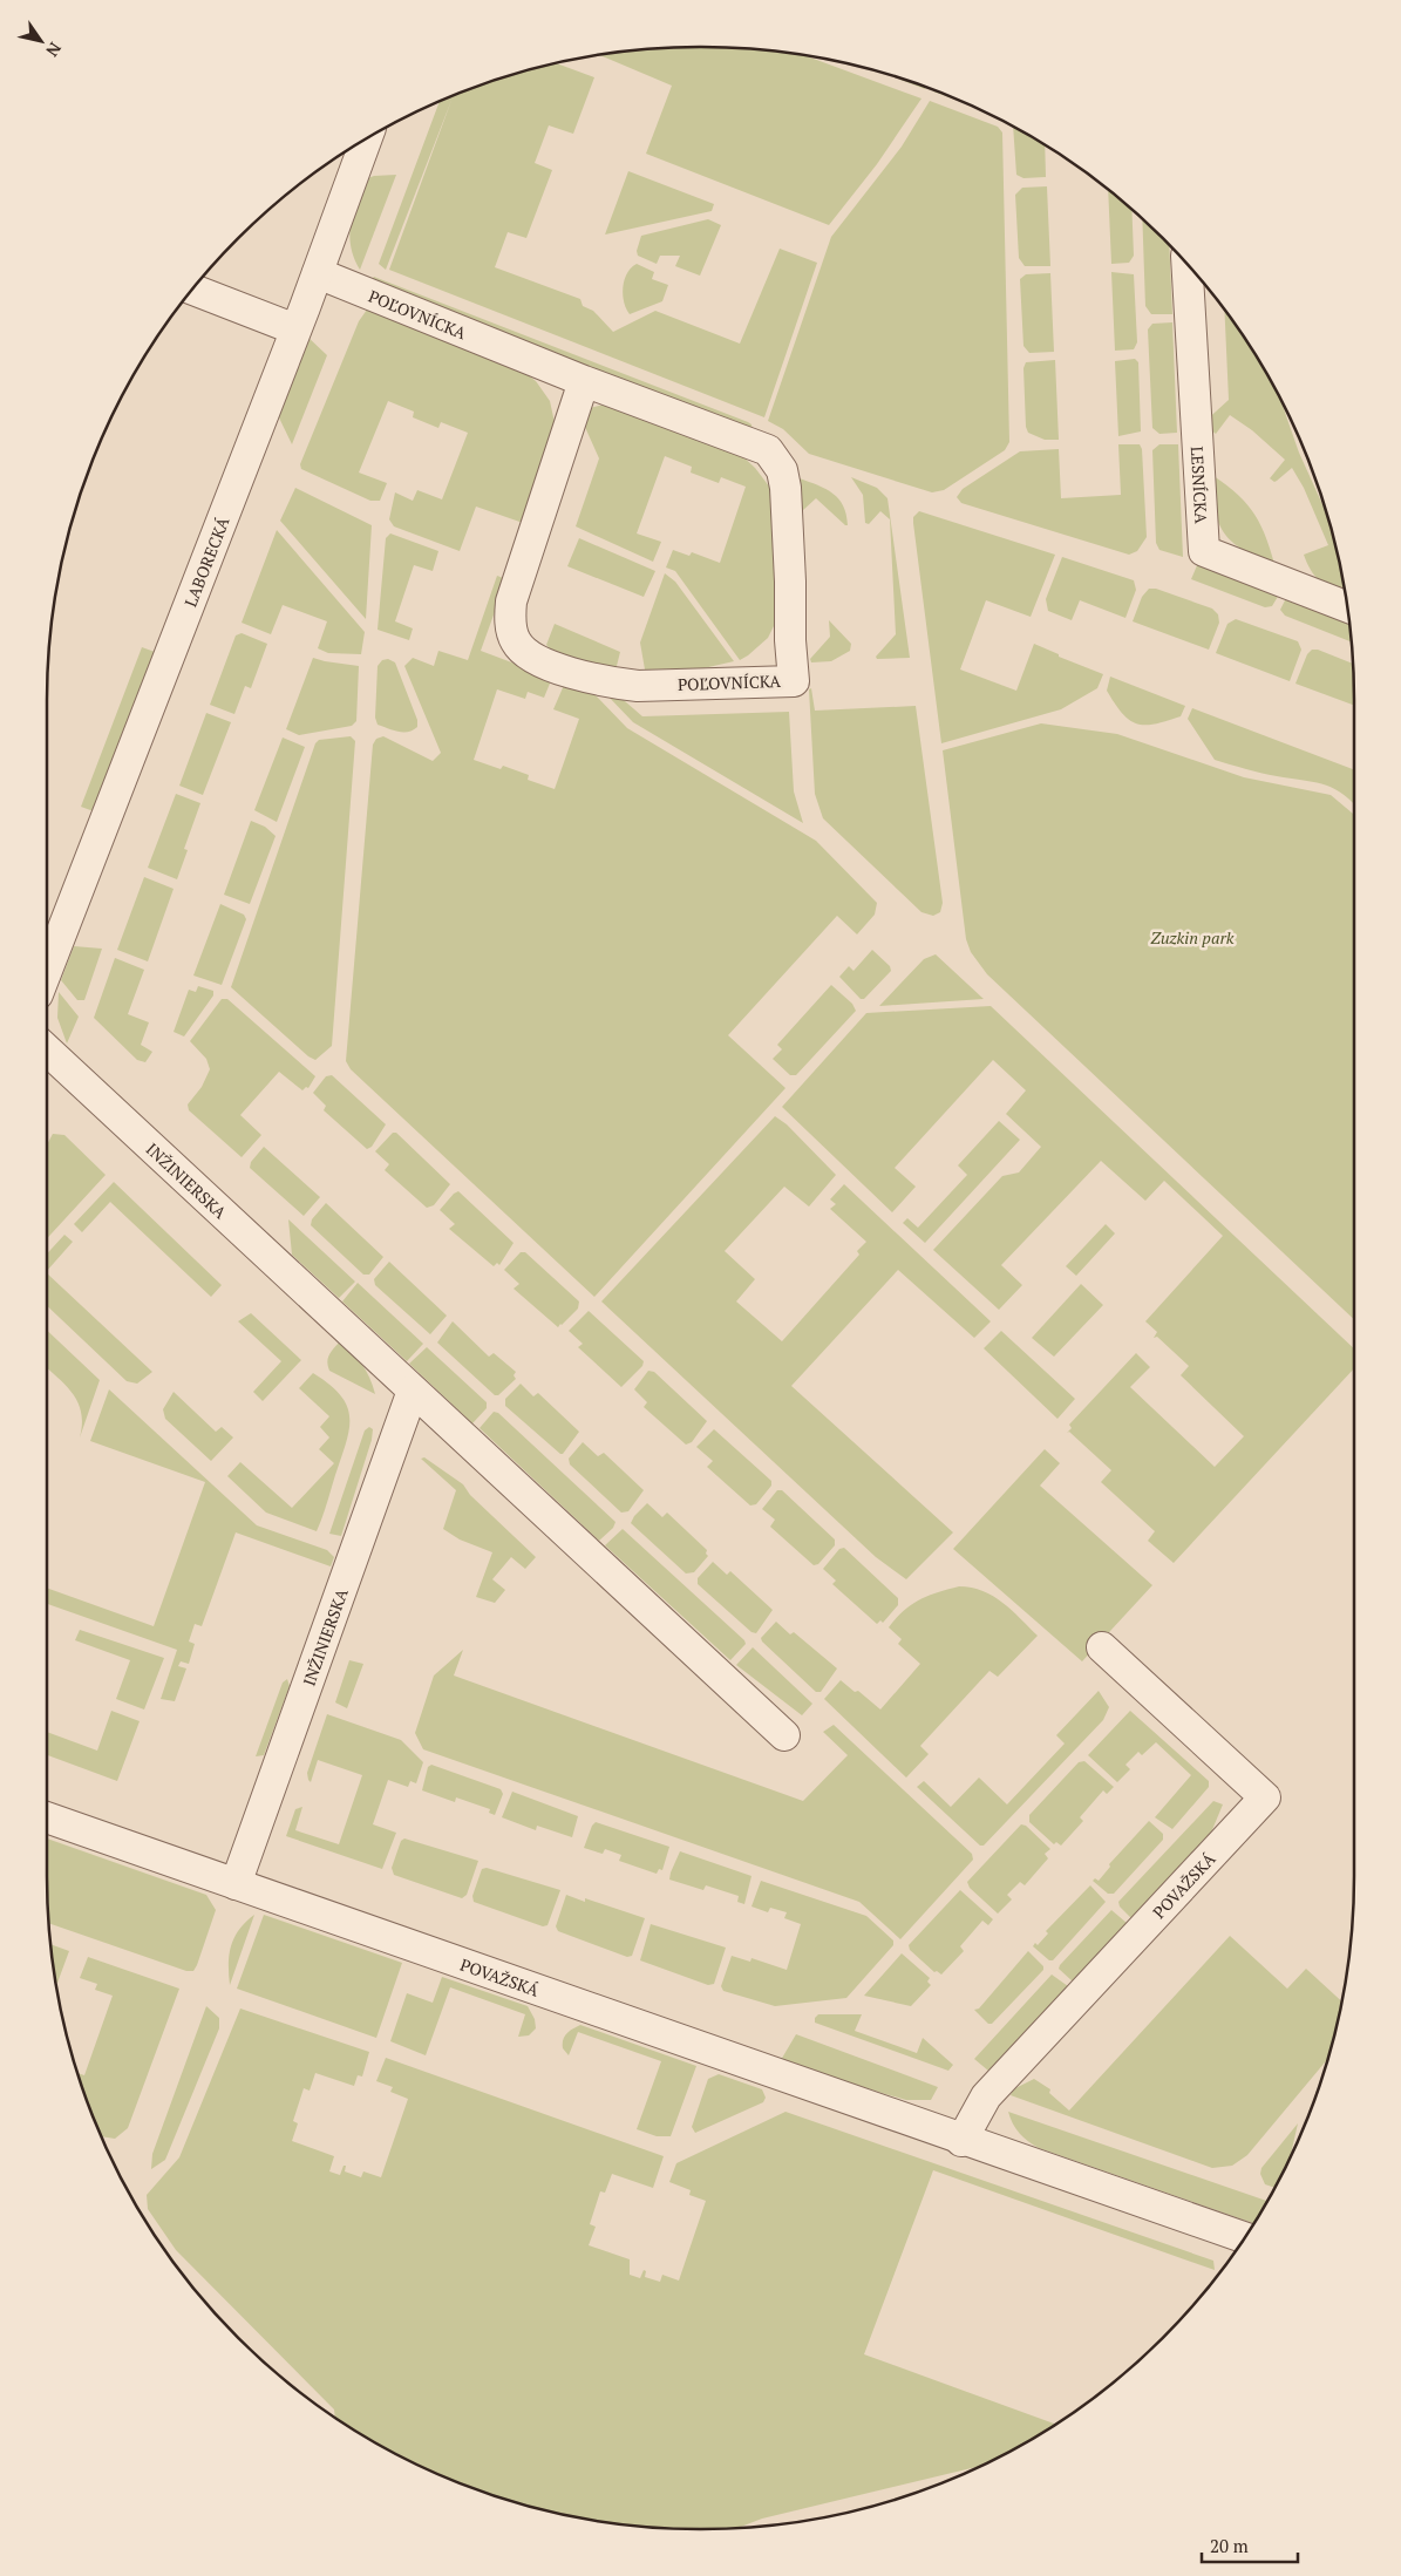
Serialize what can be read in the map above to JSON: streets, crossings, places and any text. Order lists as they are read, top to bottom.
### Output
{
  "streets": {
    "street": [
      "POĽOVNÍCKA",
      "LESNÍCKA",
      "LABORECKÁ",
      "INŽINIERSKA",
      "POVAŽSKÁ"
    ]
  },
  "crossings": [
    ["POĽOVNÍCKA", "LABORECKÁ"],
    ["INŽINIERSKA", "POVAŽSKÁ"]
  ],
  "parks": ["Zuzkin park"],
  "scale_bar": "20 m",
  "north": "bottom right"
}
